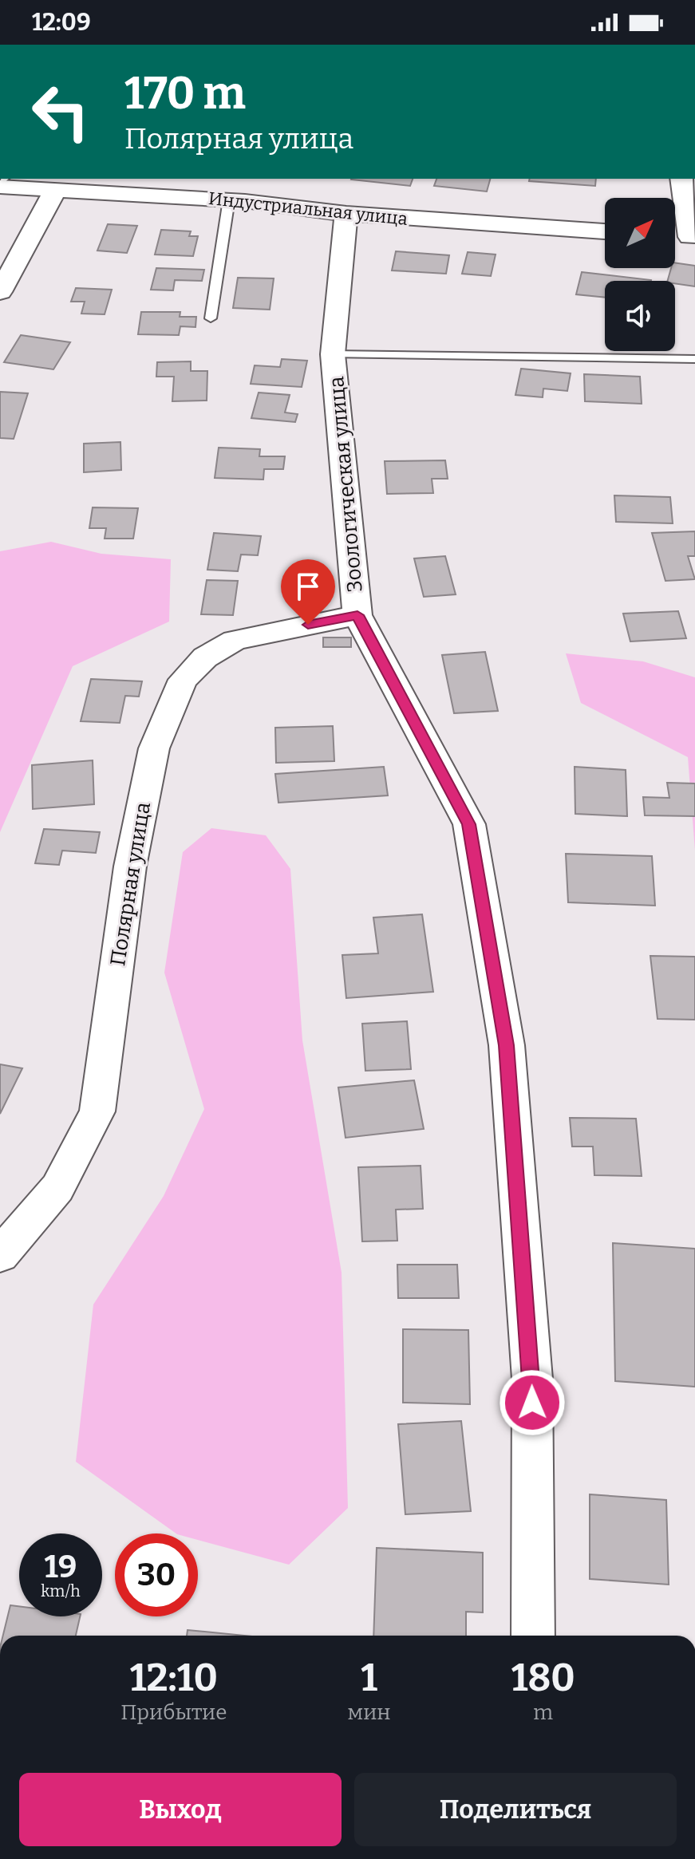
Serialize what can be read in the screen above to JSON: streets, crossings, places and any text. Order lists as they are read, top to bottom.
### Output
{
  "streets": {
    "street": ["Индустриальная улица", "Зоологическая улица", "Полярная улица"]
  },
  "crossings": [
    ["Индустриальная улица", "Зоологическая улица"],
    ["Зоологическая улица", "Полярная улица"]
  ],
  "north": "top right",
  "page": {
    "status": "12:09",
    "turn": ["170 m", "Полярная улица"],
    "speed": "19 km/h",
    "limit": "30",
    "eta": [
      "12:10",
      "Прибытие",
      "1",
      "мин",
      "180",
      "m"
    ],
    "buttons": ["Выход", "Поделиться"]
  }
}
